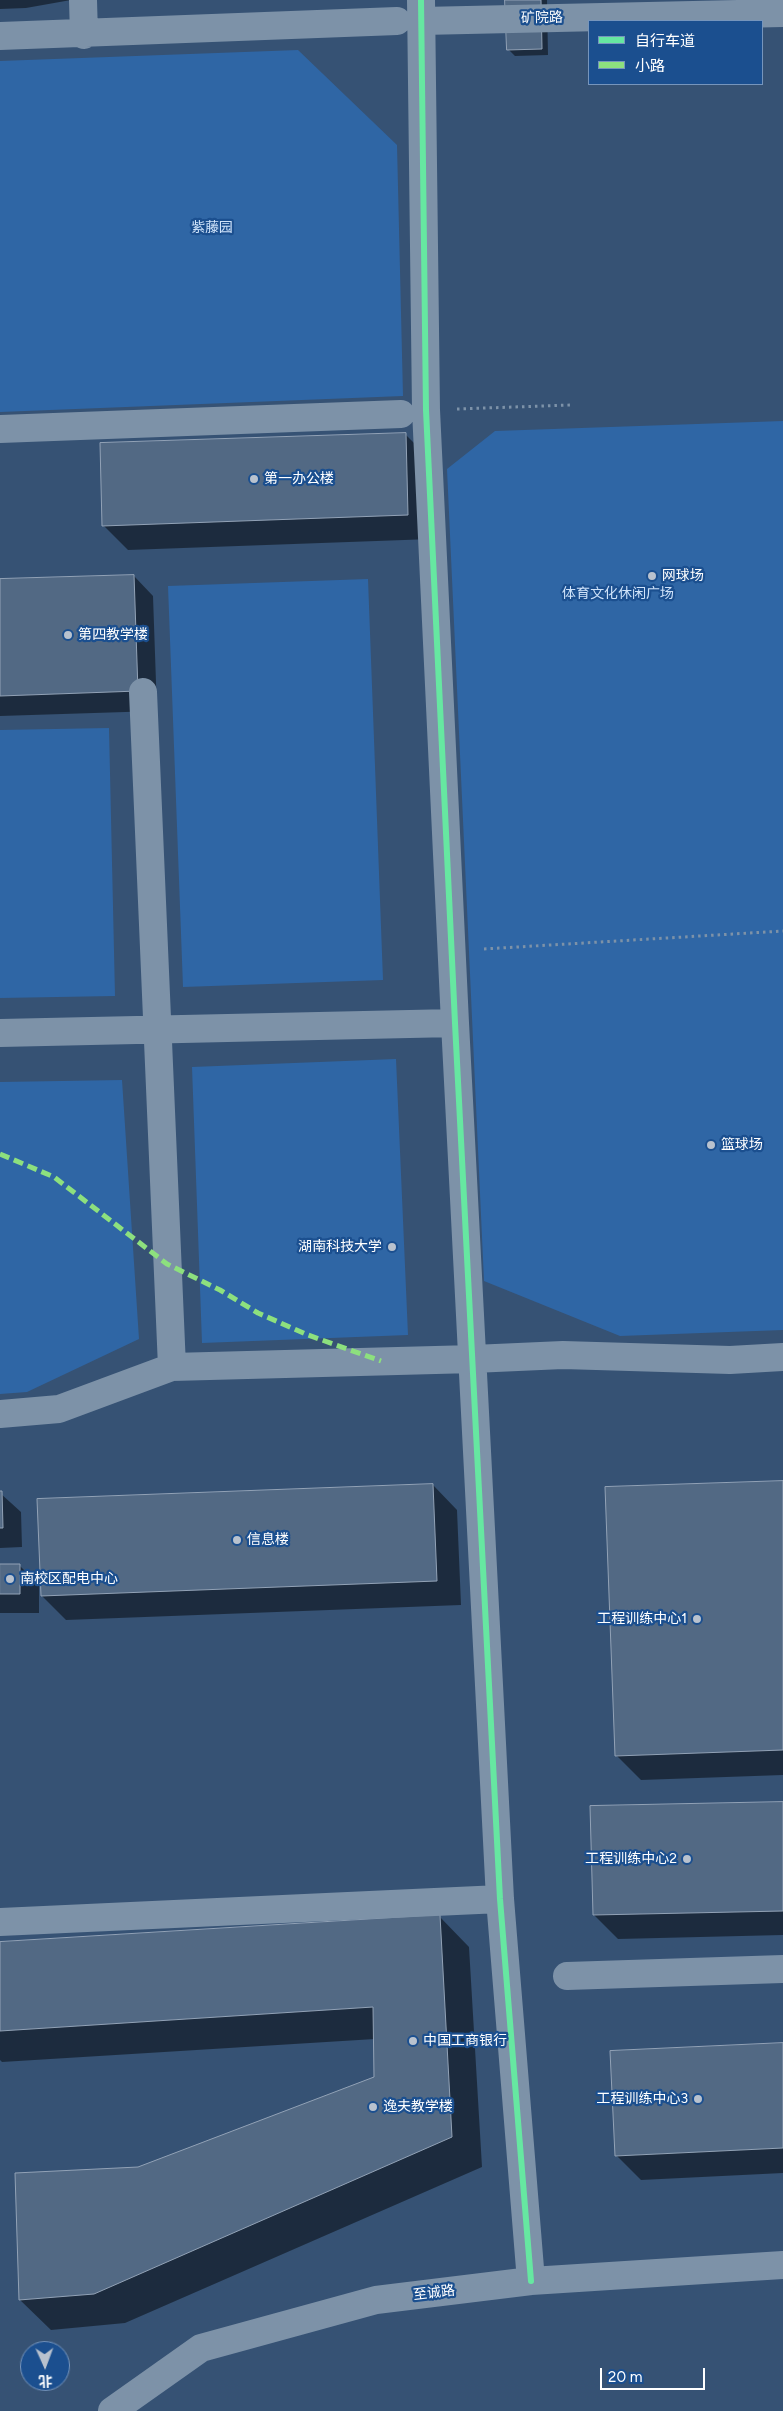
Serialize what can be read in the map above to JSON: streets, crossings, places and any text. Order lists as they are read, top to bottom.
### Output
{
  "streets": {
    "street": ["矿院路", "至诚路"]
  },
  "parks": ["紫藤园", "体育文化休闲广场"],
  "places": [
    "第一办公楼",
    "网球场",
    "第四教学楼",
    "篮球场",
    "湖南科技大学",
    "信息楼",
    "南校区配电中心",
    "工程训练中心1",
    "工程训练中心2",
    "中国工商银行",
    "工程训练中心3",
    "逸夫教学楼"
  ],
  "legend": ["自行车道", "小路"],
  "scale_bar": "20 m",
  "north": "bottom"
}
